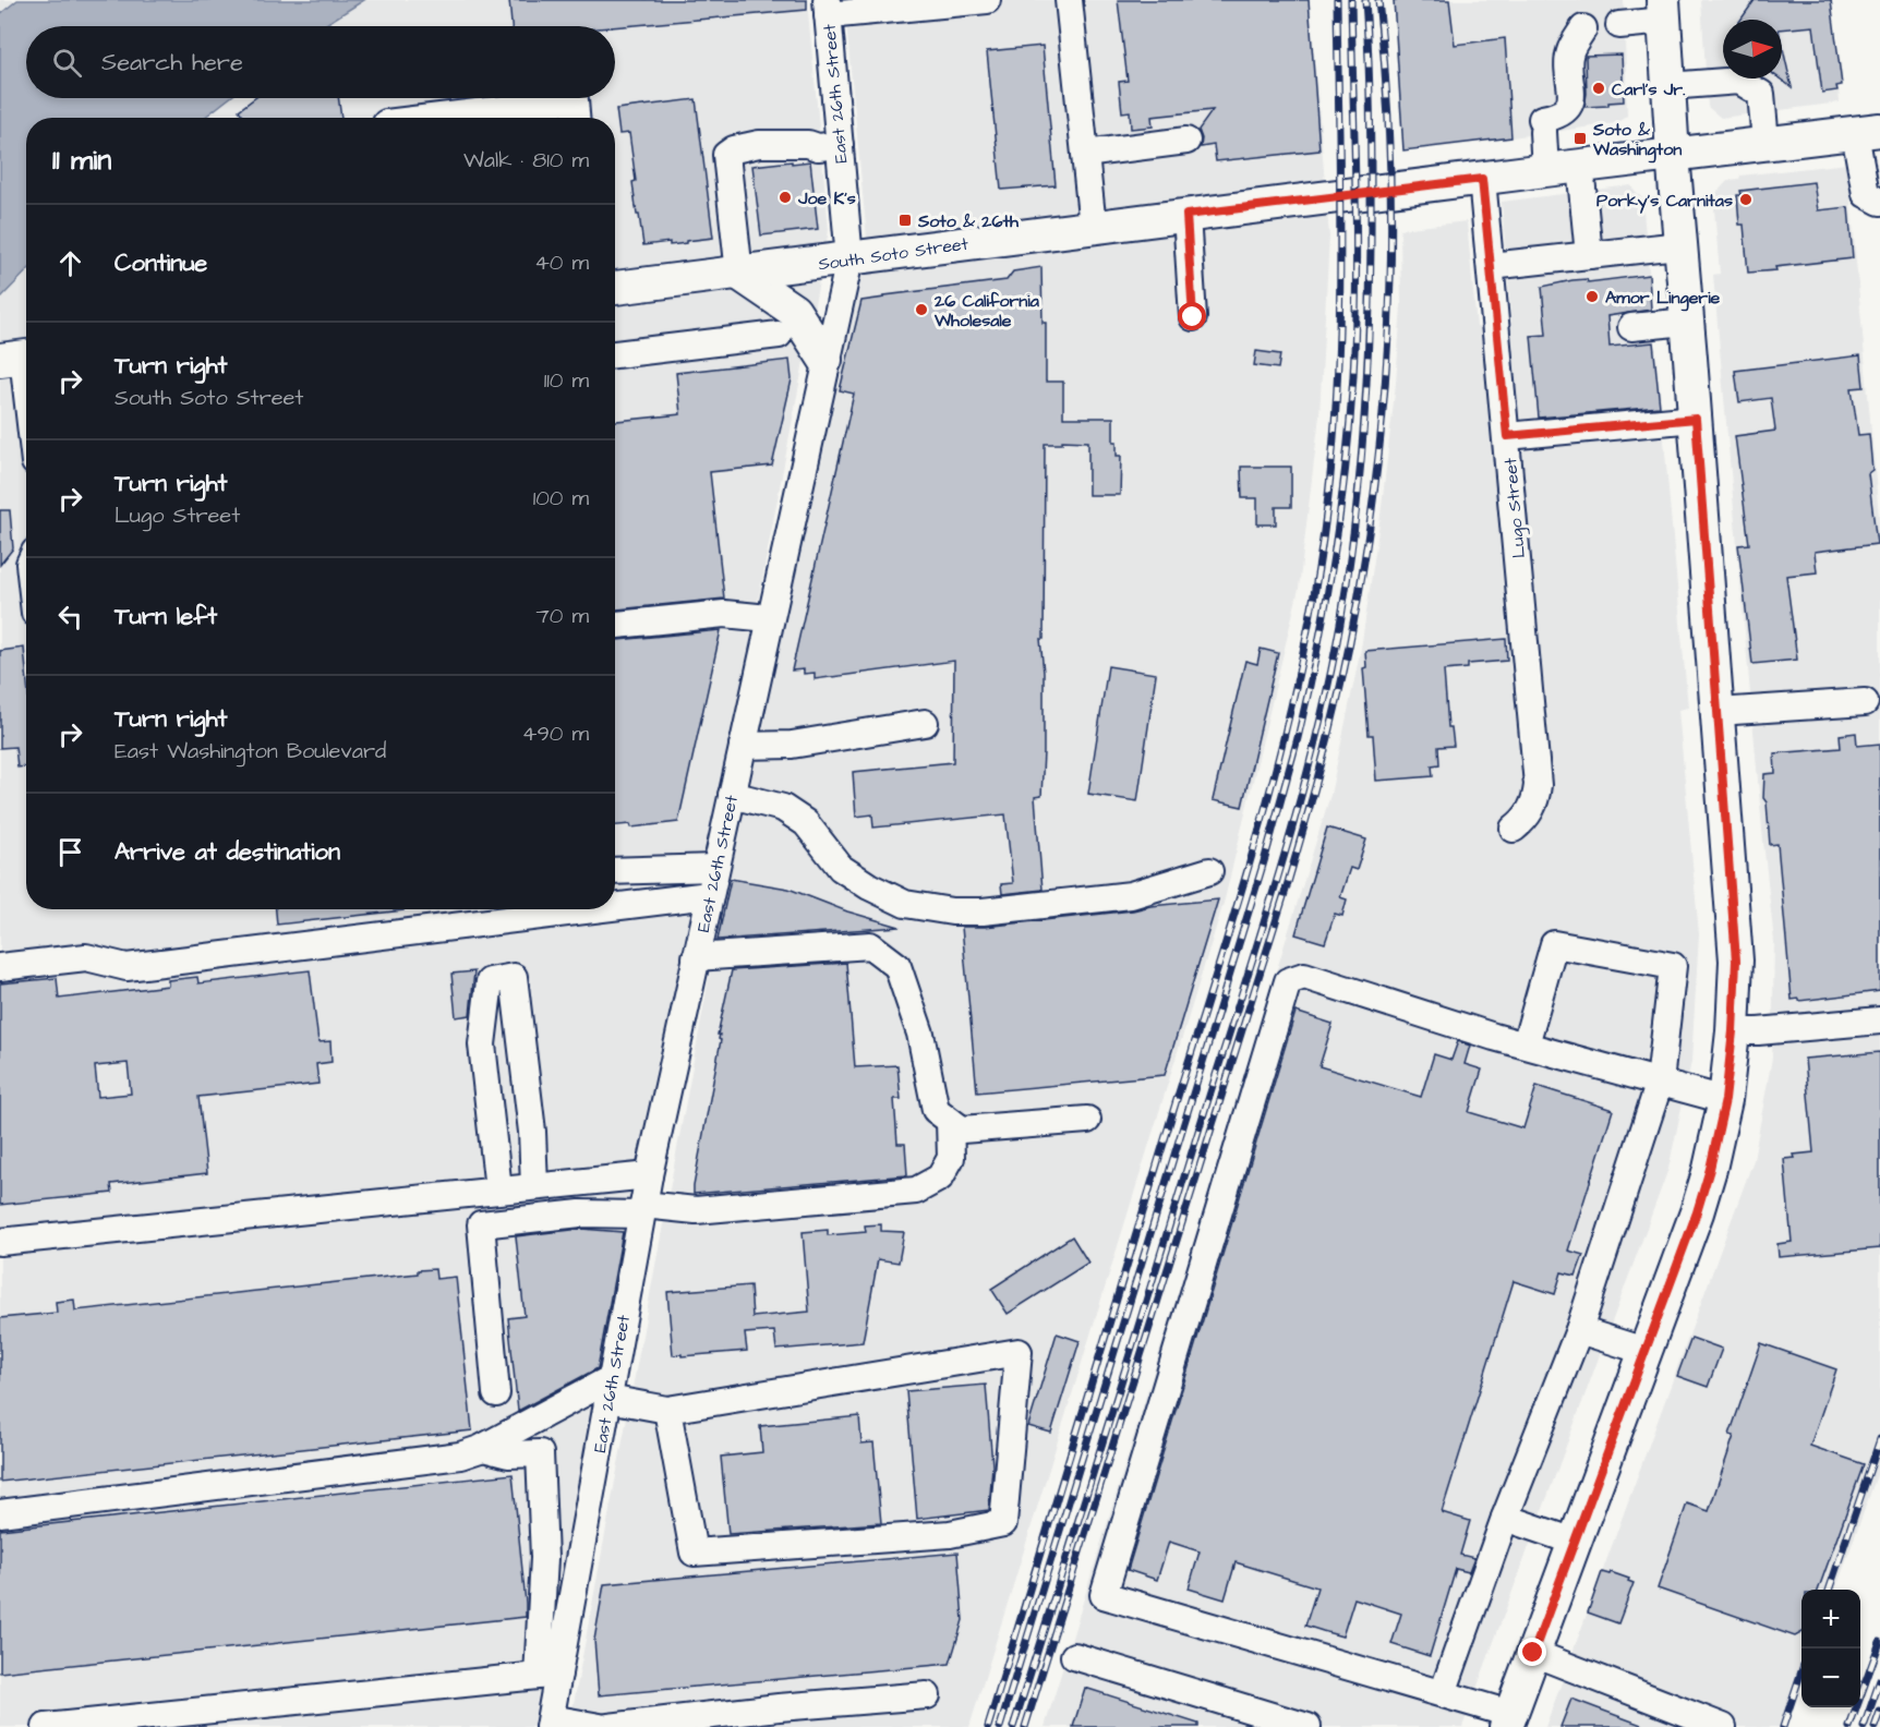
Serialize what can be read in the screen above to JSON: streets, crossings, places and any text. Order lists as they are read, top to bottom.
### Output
{
  "streets": {
    "main road": ["South Soto Street"],
    "street": ["East 26th Street", "Lugo Street"]
  },
  "crossings": [
    ["East 26th Street", "South Soto Street"],
    ["South Soto Street", "Lugo Street"]
  ],
  "places": {
    "other": [
      "Carl's Jr.",
      "Joe K's",
      "Porky's Carnitas",
      "Amor Lingerie",
      "26 California Wholesale"
    ],
    "transit": ["Soto & Washington", "Soto & 26th"]
  },
  "north": "right",
  "page": {
    "search": "Search here",
    "heading": ["11 min", "Walk · 810 m"],
    "list": [
      ["Continue", "40 m"],
      ["Turn right", "South Soto Street", "110 m"],
      ["Turn right", "Lugo Street", "100 m"],
      ["Turn left", "70 m"],
      ["Turn right", "East Washington Boulevard", "490 m"],
      "Arrive at destination"
    ],
    "map_buttons": ["+", "−"]
  }
}
